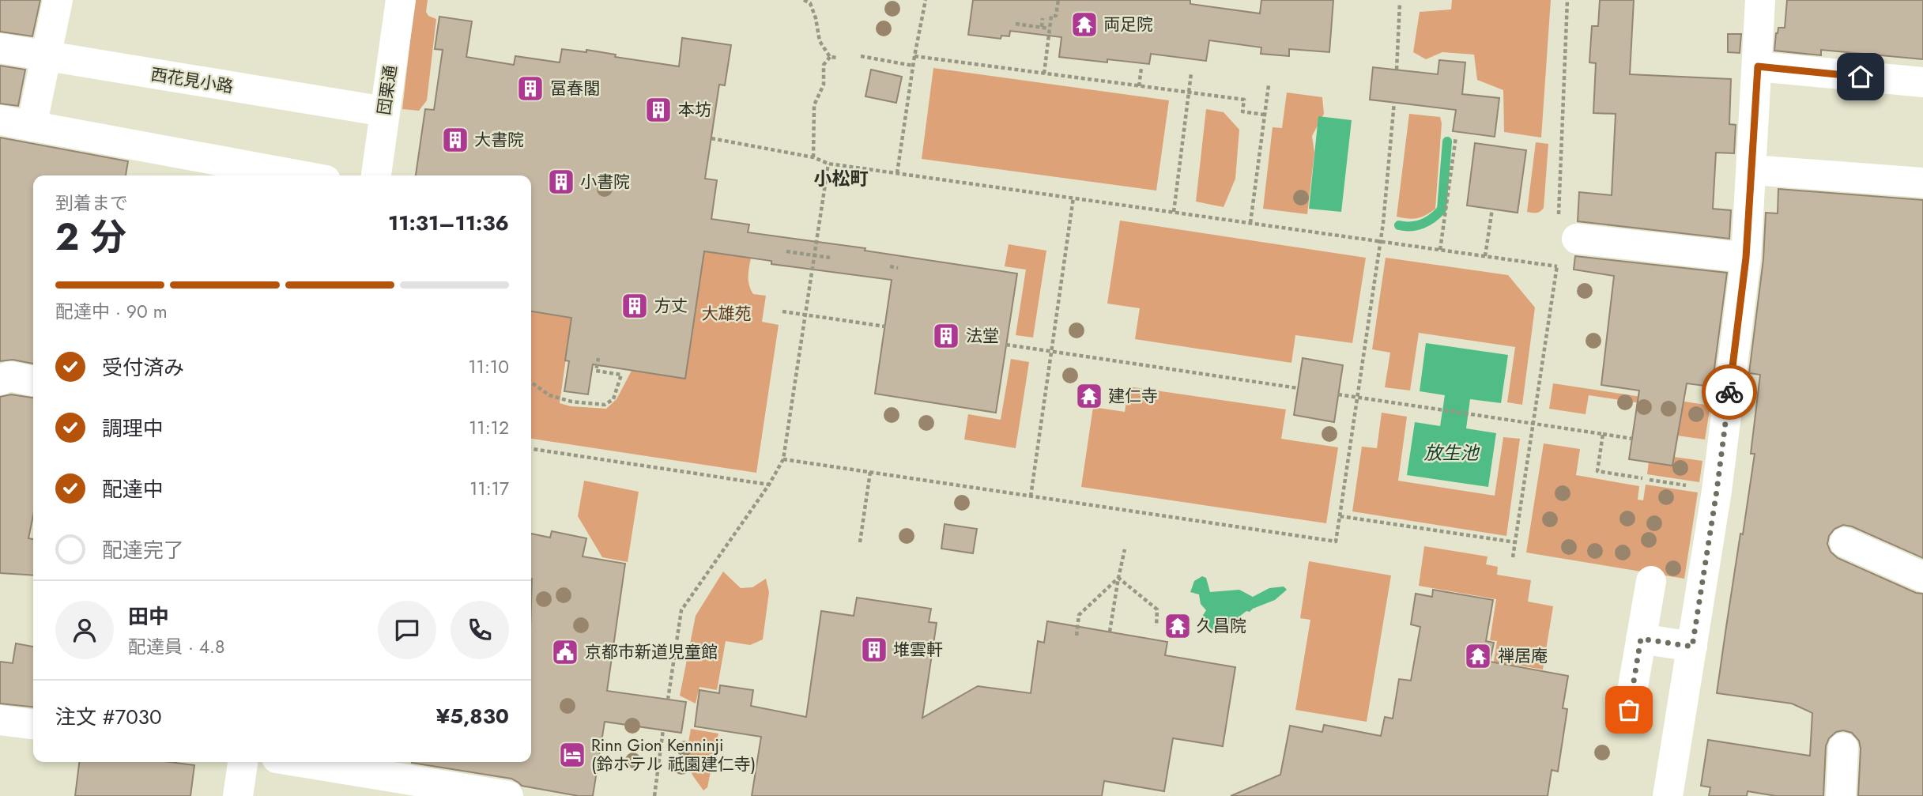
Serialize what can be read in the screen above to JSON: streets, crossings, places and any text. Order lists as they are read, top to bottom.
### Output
{
  "streets": {
    "street": ["西花見小路", "団栗通"]
  },
  "crossings": [
    ["西花見小路", "団栗通"]
  ],
  "districts": ["小松町"],
  "water": ["放生池"],
  "parks": ["大雄苑"],
  "places": {
    "temple": [
      "両足院",
      "建仁寺",
      "久昌院",
      "禅居庵"
    ],
    "building": [
      "冨春閣",
      "本坊",
      "大書院",
      "小書院",
      "方丈",
      "法堂",
      "堆雲軒"
    ],
    "public building": ["京都市新道児童館"],
    "hotel": ["Rinn Gion Kenninji (鈴ホテル 祇園建仁寺)"]
  },
  "page": {
    "heading": ["2 分", "到着まで", "11:31–11:36"],
    "panel": [
      "田中",
      "配達員 · 4.8",
      "注文 #7030",
      "¥5,830"
    ],
    "bar": "配達中 · 90 m",
    "list": [
      ["受付済み", "11:10"],
      ["調理中", "11:12"],
      ["配達中", "11:17"],
      "配達完了"
    ]
  }
}
